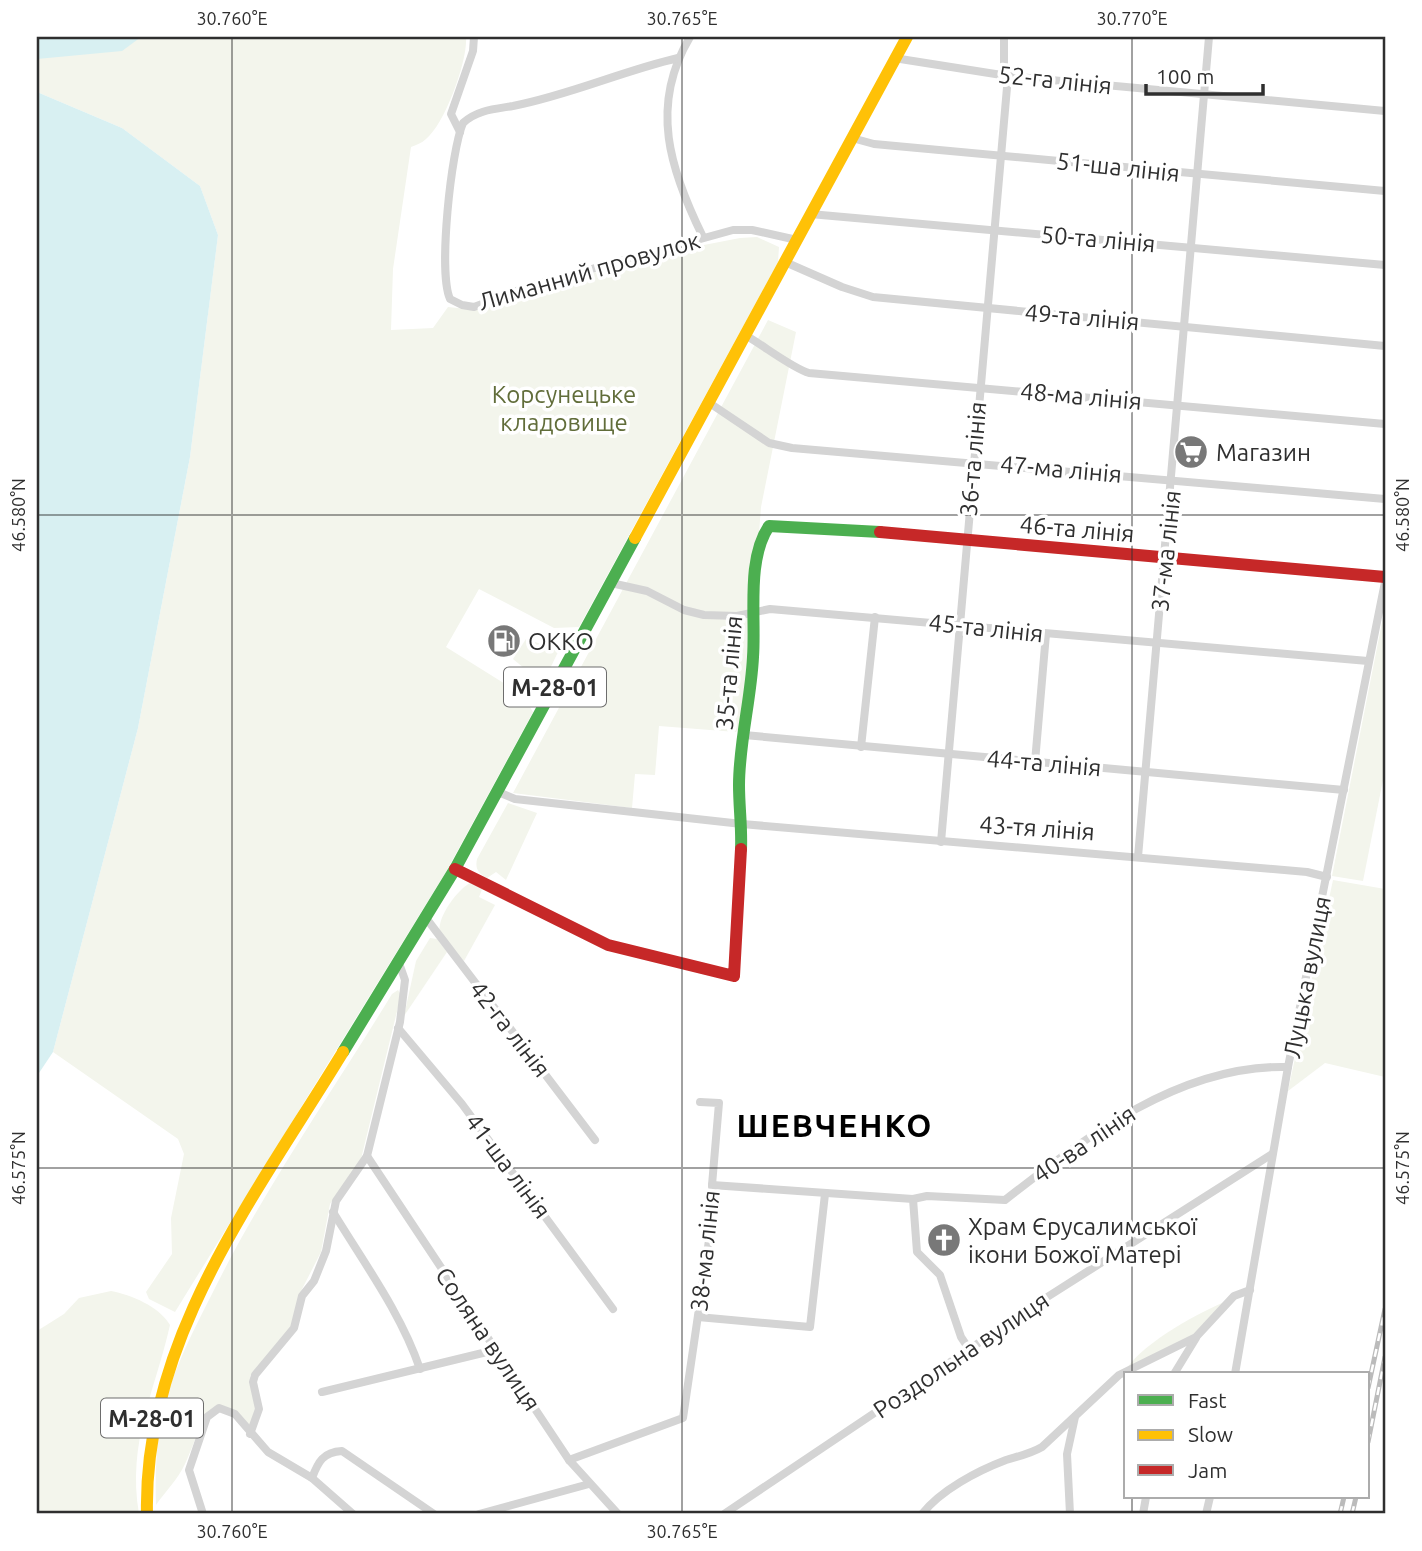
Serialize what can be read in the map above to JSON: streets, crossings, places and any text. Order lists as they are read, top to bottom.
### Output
{
  "streets": {
    "main road": ["46-та лінія", "35-та лінія", "М-28-01"],
    "street": [
      "52-га лінія",
      "51-ша лінія",
      "50-та лінія",
      "Лиманний провулок",
      "49-та лінія",
      "48-ма лінія",
      "36-та лінія",
      "47-ма лінія",
      "37-ма лінія",
      "45-та лінія",
      "44-та лінія",
      "43-тя лінія",
      "Луцька вулиця",
      "42-га лінія",
      "40-ва лінія",
      "41-ша лінія",
      "38-ма лінія",
      "Соляна вулиця",
      "Роздольна вулиця"
    ]
  },
  "crossings": [
    ["52-га лінія", "36-та лінія"],
    ["52-га лінія", "37-ма лінія"],
    ["52-га лінія", "М-28-01"],
    ["51-ша лінія", "36-та лінія"],
    ["51-ша лінія", "37-ма лінія"],
    ["51-ша лінія", "М-28-01"],
    ["50-та лінія", "36-та лінія"],
    ["50-та лінія", "37-ма лінія"],
    ["50-та лінія", "М-28-01"],
    ["Лиманний провулок", "М-28-01"],
    ["49-та лінія", "36-та лінія"],
    ["49-та лінія", "37-ма лінія"],
    ["49-та лінія", "М-28-01"],
    ["48-ма лінія", "36-та лінія"],
    ["48-ма лінія", "37-ма лінія"],
    ["48-ма лінія", "М-28-01"],
    ["36-та лінія", "47-ма лінія"],
    ["36-та лінія", "46-та лінія"],
    ["36-та лінія", "45-та лінія"],
    ["36-та лінія", "44-та лінія"],
    ["36-та лінія", "43-тя лінія"],
    ["47-ма лінія", "37-ма лінія"],
    ["47-ма лінія", "М-28-01"],
    ["46-та лінія", "37-ма лінія"],
    ["46-та лінія", "35-та лінія"],
    ["46-та лінія", "Луцька вулиця"],
    ["37-ма лінія", "45-та лінія"],
    ["37-ма лінія", "44-та лінія"],
    ["37-ма лінія", "43-тя лінія"],
    ["45-та лінія", "35-та лінія"],
    ["45-та лінія", "М-28-01"],
    ["45-та лінія", "Луцька вулиця"],
    ["35-та лінія", "44-та лінія"],
    ["35-та лінія", "43-тя лінія"],
    ["М-28-01", "43-тя лінія"],
    ["М-28-01", "42-га лінія"],
    ["44-та лінія", "Луцька вулиця"],
    ["43-тя лінія", "Луцька вулиця"],
    ["Луцька вулиця", "40-ва лінія"],
    ["Луцька вулиця", "Роздольна вулиця"],
    ["38-ма лінія", "Соляна вулиця"]
  ],
  "districts": ["ШЕВЧЕНКО"],
  "parks": ["Корсунецьке кладовище"],
  "places": {
    "supermarket": ["Магазин"],
    "fuel station": ["ОККО"],
    "church": ["Храм Єрусалимської ікони Божої Матері"]
  },
  "legend": ["Fast", "Slow", "Jam"],
  "scale_bar": "100 m",
  "coordinates": [
    "30.760°E",
    "30.765°E",
    "30.770°E",
    "46.580°N",
    "46.575°N"
  ]
}
